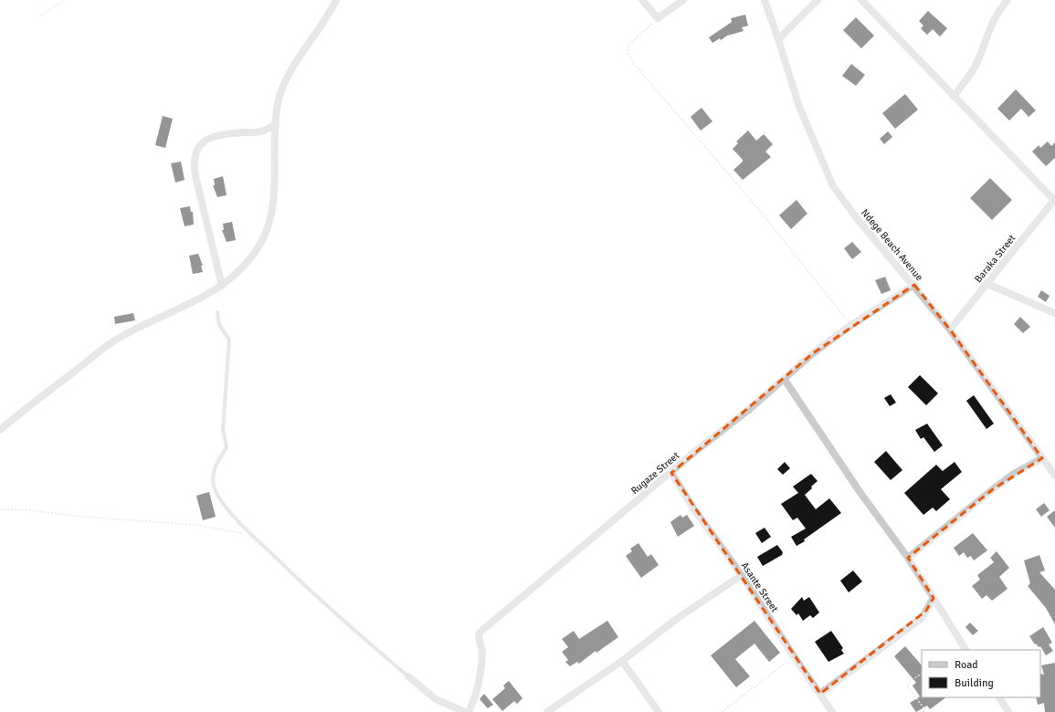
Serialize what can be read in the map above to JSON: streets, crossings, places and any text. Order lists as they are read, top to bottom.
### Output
{
  "streets": {
    "street": [
      "Ndege Beach Avenue",
      "Baraka Street",
      "Rugaze Street",
      "Asante Street"
    ]
  },
  "crossings": [
    ["Ndege Beach Avenue", "Baraka Street"],
    ["Ndege Beach Avenue", "Rugaze Street"],
    ["Rugaze Street", "Asante Street"]
  ],
  "legend": ["Road", "Building"]
}
